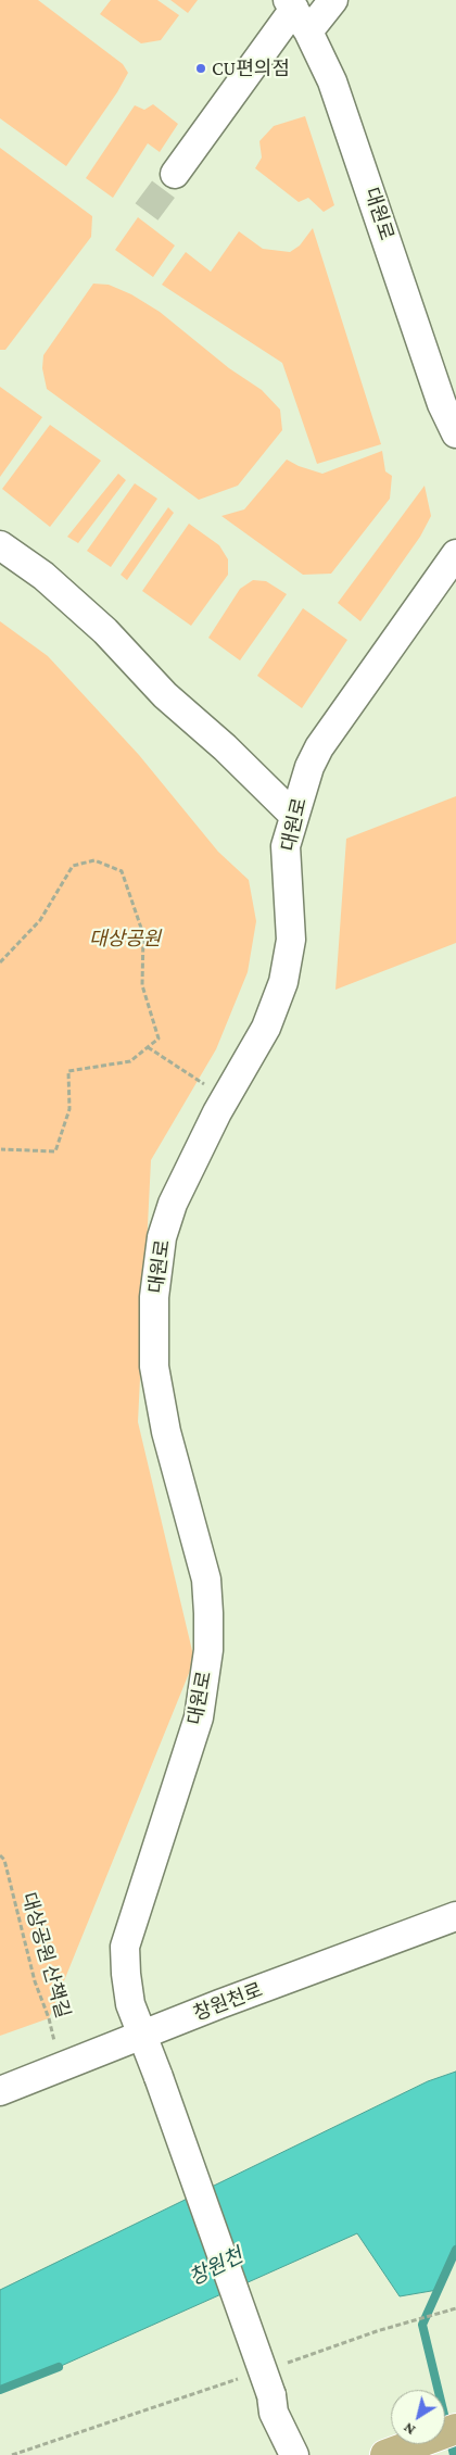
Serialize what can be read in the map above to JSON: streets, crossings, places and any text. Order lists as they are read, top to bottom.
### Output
{
  "streets": {
    "street": ["대원로", "창원천로"],
    "path": ["대상공원 산책길"]
  },
  "crossings": [
    ["대원로", "창원천로"],
    ["대상공원 산책길", "창원천로"]
  ],
  "water": ["창원천"],
  "parks": ["대상공원"],
  "places": ["CU편의점"],
  "north": "bottom left"
}
